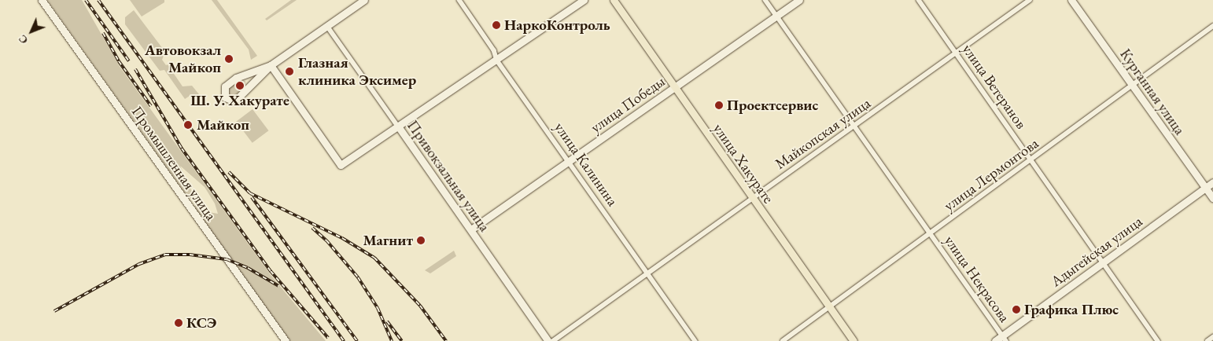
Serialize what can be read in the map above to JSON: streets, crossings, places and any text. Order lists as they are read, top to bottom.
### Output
{
  "streets": {
    "main road": ["улица Хакурате"],
    "street": [
      "улица Ветеранов",
      "Курганная улица",
      "улица Победы",
      "Майкопская улица",
      "Промышленная улица",
      "улица Калинина",
      "улица Лермонтова",
      "Привокзальная улица",
      "Адыгейская улица",
      "улица Некрасова"
    ]
  },
  "crossings": [
    ["улица Ветеранов", "Майкопская улица"],
    ["улица Ветеранов", "улица Лермонтова"],
    ["улица Ветеранов", "Адыгейская улица"],
    ["Курганная улица", "улица Лермонтова"],
    ["Курганная улица", "Адыгейская улица"],
    ["улица Победы", "улица Хакурате"],
    ["улица Победы", "улица Калинина"],
    ["улица Победы", "Привокзальная улица"],
    ["улица Победы", "улица Некрасова"],
    ["Майкопская улица", "улица Хакурате"],
    ["Майкопская улица", "улица Калинина"],
    ["Майкопская улица", "улица Некрасова"],
    ["улица Хакурате", "улица Лермонтова"],
    ["улица Лермонтова", "улица Некрасова"],
    ["Адыгейская улица", "улица Некрасова"]
  ],
  "places": [
    "НаркоКонтроль",
    "Автовокзал Майкоп",
    "Глазная клиника Эксимер",
    "Ш. У. Хакурате",
    "Проектсервис",
    "Майкоп",
    "Магнит",
    "Графика Плюс",
    "КСЭ"
  ],
  "north": "bottom left"
}
